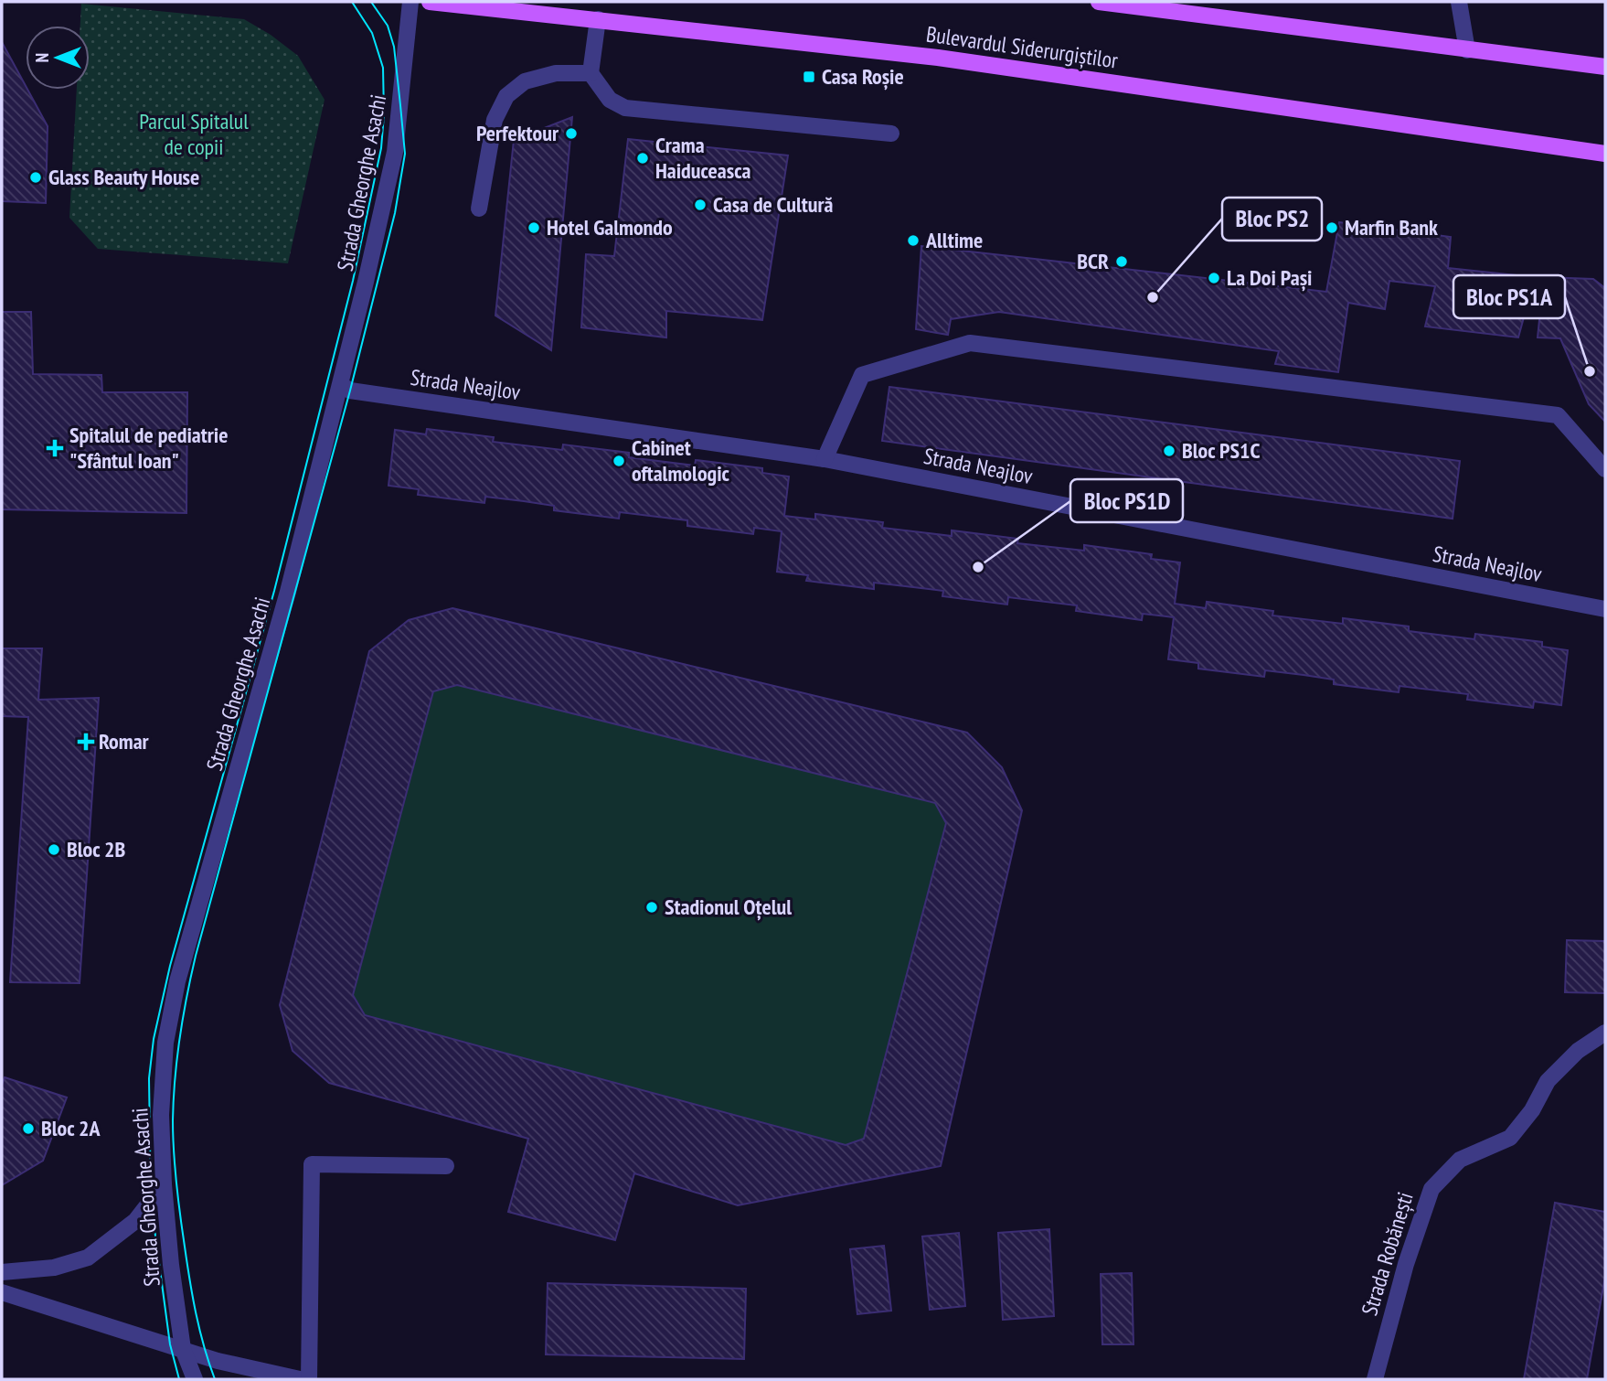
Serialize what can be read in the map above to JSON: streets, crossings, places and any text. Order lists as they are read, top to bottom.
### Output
{
  "streets": {
    "main road": ["Bulevardul Siderurgiștilor"],
    "street": ["Strada Gheorghe Asachi", "Strada Neajlov", "Strada Robănești"]
  },
  "crossings": [
    ["Strada Gheorghe Asachi", "Strada Neajlov"]
  ],
  "parks": ["Parcul Spitalul de copii"],
  "places": {
    "transit": ["Casa Roșie"],
    "other": [
      "Perfektour",
      "Crama Haiduceasca",
      "Glass Beauty House",
      "Casa de Cultură",
      "Hotel Galmondo",
      "Marfin Bank",
      "Alltime",
      "BCR",
      "La Doi Pași",
      "Bloc PS2",
      "Bloc PS1A",
      "Bloc PS1C",
      "Cabinet oftalmologic",
      "Bloc PS1D",
      "Bloc 2B",
      "Stadionul Oțelul",
      "Bloc 2A"
    ],
    "health": ["Spitalul de pediatrie \"Sfântul Ioan\"", "Romar"]
  },
  "north": "left"
}
